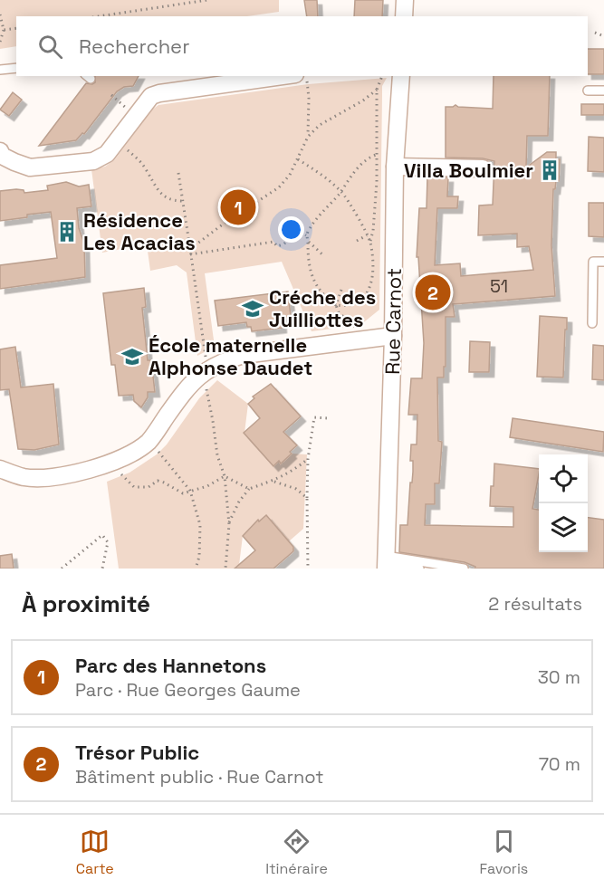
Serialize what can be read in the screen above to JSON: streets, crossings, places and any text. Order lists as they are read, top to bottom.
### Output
{
  "streets": {
    "street": ["Rue Carnot"]
  },
  "places": {
    "building": ["Villa Boulmier", "Résidence Les Acacias"],
    "school or university": ["Créche des Juilliottes", "École maternelle Alphonse Daudet"]
  },
  "house_numbers": ["51"],
  "page": {
    "search": "Rechercher",
    "pins": ["1", "2"],
    "heading": ["À proximité", "2 résultats"],
    "list": [
      {
        "mark": "1",
        "name": "Parc des Hannetons",
        "note": "Parc · Rue Georges Gaume",
        "value": "30 m"
      },
      {
        "mark": "2",
        "name": "Trésor Public",
        "note": "Bâtiment public · Rue Carnot",
        "value": "70 m"
      }
    ],
    "nav": ["Carte", "Itinéraire", "Favoris"]
  }
}
